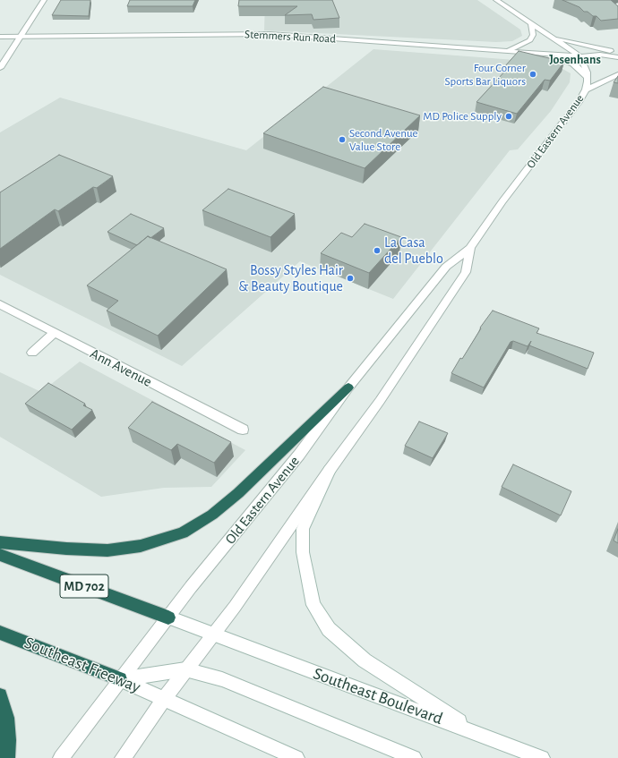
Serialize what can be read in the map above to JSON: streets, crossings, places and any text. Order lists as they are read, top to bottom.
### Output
{
  "streets": {
    "highway": ["MD 702", "Southeast Freeway"],
    "street": [
      "Stemmers Run Road",
      "Old Eastern Avenue",
      "Ann Avenue",
      "Southeast Boulevard"
    ]
  },
  "crossings": [
    ["Stemmers Run Road", "Old Eastern Avenue"],
    ["Old Eastern Avenue", "MD 702"],
    ["Old Eastern Avenue", "Southeast Freeway"],
    ["Old Eastern Avenue", "Southeast Boulevard"],
    ["MD 702", "Southeast Boulevard"]
  ],
  "districts": ["Josenhans"],
  "places": [
    "Four Corner Sports Bar Liquors",
    "MD Police Supply",
    "Second Avenue Value Store",
    "La Casa del Pueblo",
    "Bossy Styles Hair & Beauty Boutique"
  ]
}
